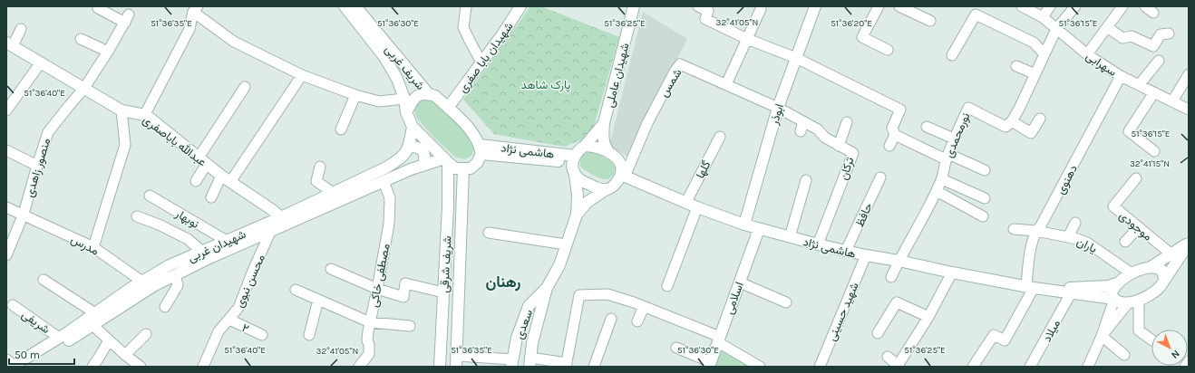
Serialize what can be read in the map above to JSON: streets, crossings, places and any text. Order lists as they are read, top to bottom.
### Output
{
  "streets": {
    "main road": [
      "شهیدان بابا صفری",
      "شریف غربی",
      "شهیدان عاملی",
      "ابوذر",
      "عبدالله باباصفری",
      "هاشمی نژاد",
      "شهیدان غربی",
      "شریف شرقی",
      "اسلامی",
      "سعدی"
    ],
    "street": [
      "سهرابی",
      "شمس",
      "نورمحمدی",
      "منصور زاهدی",
      "ترکان",
      "گلها",
      "دهنوی",
      "حافظ",
      "نوبهار",
      "موجودی",
      "مدرس",
      "یاران",
      "مصطفی خاکی",
      "محسن نبوی",
      "شهید حسینی",
      "شریفی",
      "۲",
      "میلاد"
    ]
  },
  "crossings": [
    ["شهیدان بابا صفری", "شریف غربی"],
    ["سهرابی", "دهنوی"],
    ["شریف غربی", "هاشمی نژاد"],
    ["شریف غربی", "شهیدان غربی"],
    ["شریف غربی", "شریف شرقی"],
    ["شهیدان عاملی", "شمس"],
    ["شهیدان عاملی", "هاشمی نژاد"],
    ["شمس", "ابوذر"],
    ["شمس", "هاشمی نژاد"],
    ["شمس", "ترکان"],
    ["ابوذر", "هاشمی نژاد"],
    ["ابوذر", "ترکان"],
    ["نورمحمدی", "هاشمی نژاد"],
    ["عبدالله باباصفری", "منصور زاهدی"],
    ["عبدالله باباصفری", "شهیدان غربی"],
    ["هاشمی نژاد", "ترکان"],
    ["هاشمی نژاد", "گلها"],
    ["هاشمی نژاد", "دهنوی"],
    ["هاشمی نژاد", "حافظ"],
    ["هاشمی نژاد", "اسلامی"],
    ["هاشمی نژاد", "شهید حسینی"],
    ["هاشمی نژاد", "میلاد"],
    ["منصور زاهدی", "مدرس"],
    ["دهنوی", "یاران"],
    ["نوبهار", "شهیدان غربی"],
    ["مدرس", "شهیدان غربی"],
    ["شهیدان غربی", "شریف شرقی"],
    ["شهیدان غربی", "مصطفی خاکی"],
    ["شهیدان غربی", "محسن نبوی"],
    ["شهیدان غربی", "شریفی"],
    ["محسن نبوی", "۲"]
  ],
  "districts": ["رهنان"],
  "parks": ["پارک شاهد"],
  "scale_bar": "50 m",
  "north": "bottom right",
  "coordinates": [
    "32°41'05\"N",
    "51°36'35\"E",
    "51°36'30\"E",
    "51°36'25\"E",
    "51°36'20\"E",
    "51°36'15\"E",
    "51°36'40\"E",
    "32°41'15\"N"
  ]
}
